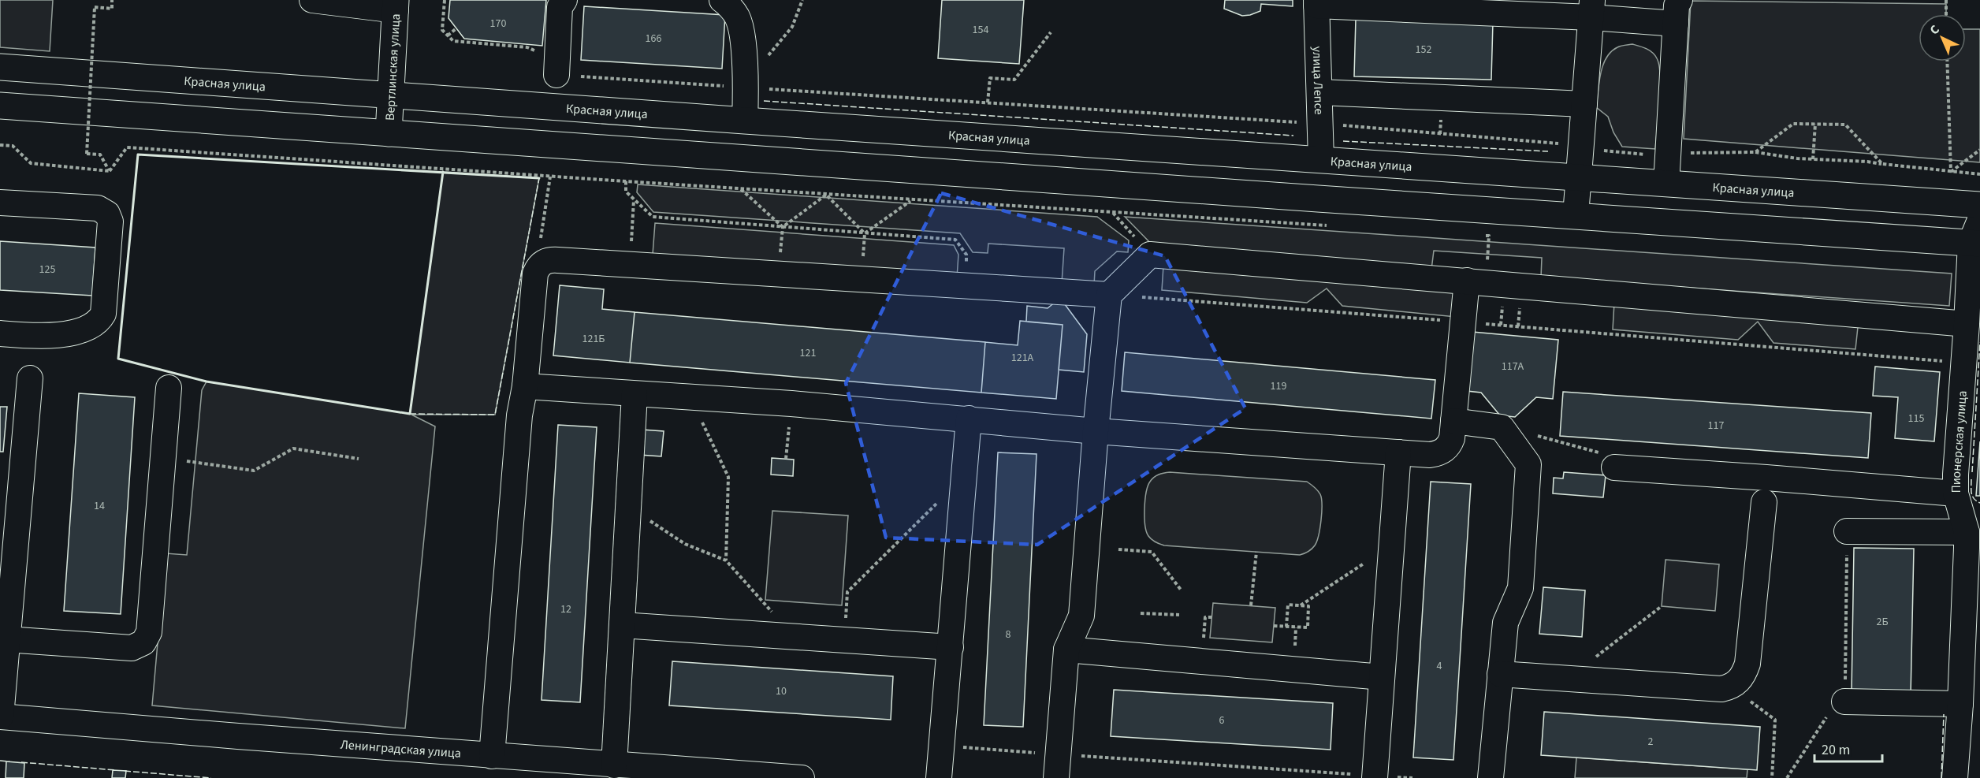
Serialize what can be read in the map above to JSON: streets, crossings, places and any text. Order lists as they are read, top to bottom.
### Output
{
  "streets": {
    "main road": ["Вертлинская улица", "Красная улица"],
    "street": ["улица Лепсе", "Пионерская улица", "Ленинградская улица"]
  },
  "crossings": [
    ["Вертлинская улица", "Красная улица"],
    ["улица Лепсе", "Красная улица"]
  ],
  "house_numbers": [
    "170",
    "154",
    "166",
    "152",
    "125",
    "121Б",
    "121",
    "121А",
    "117А",
    "119",
    "115",
    "117",
    "14",
    "12",
    "2Б",
    "8",
    "4",
    "10",
    "6",
    "2"
  ],
  "scale_bar": "20 m",
  "north": "top left"
}
